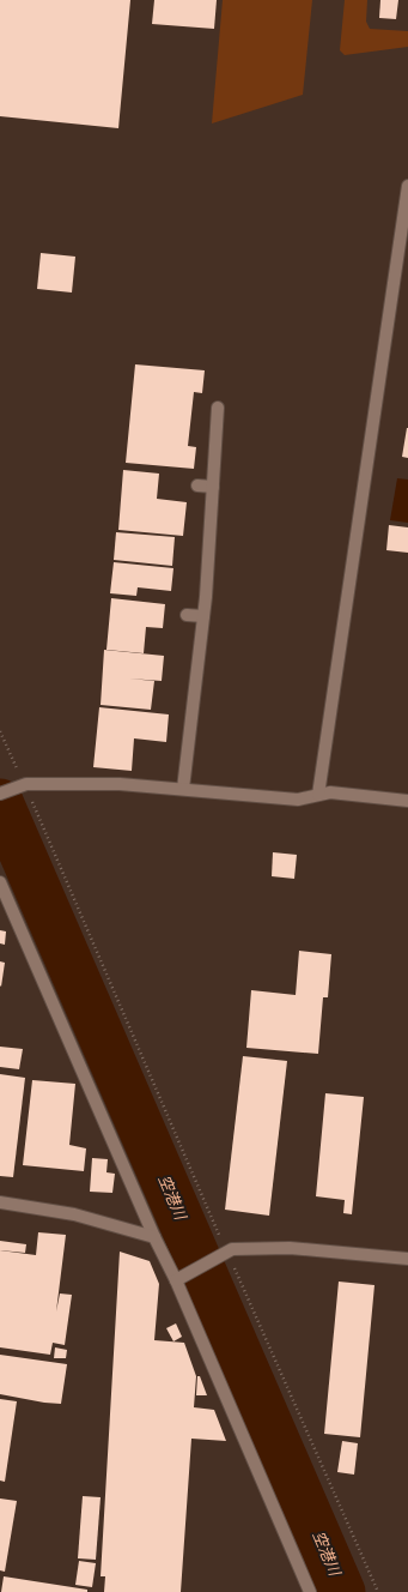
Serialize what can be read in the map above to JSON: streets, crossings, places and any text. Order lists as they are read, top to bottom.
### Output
{
  "water": ["空港川"]
}
